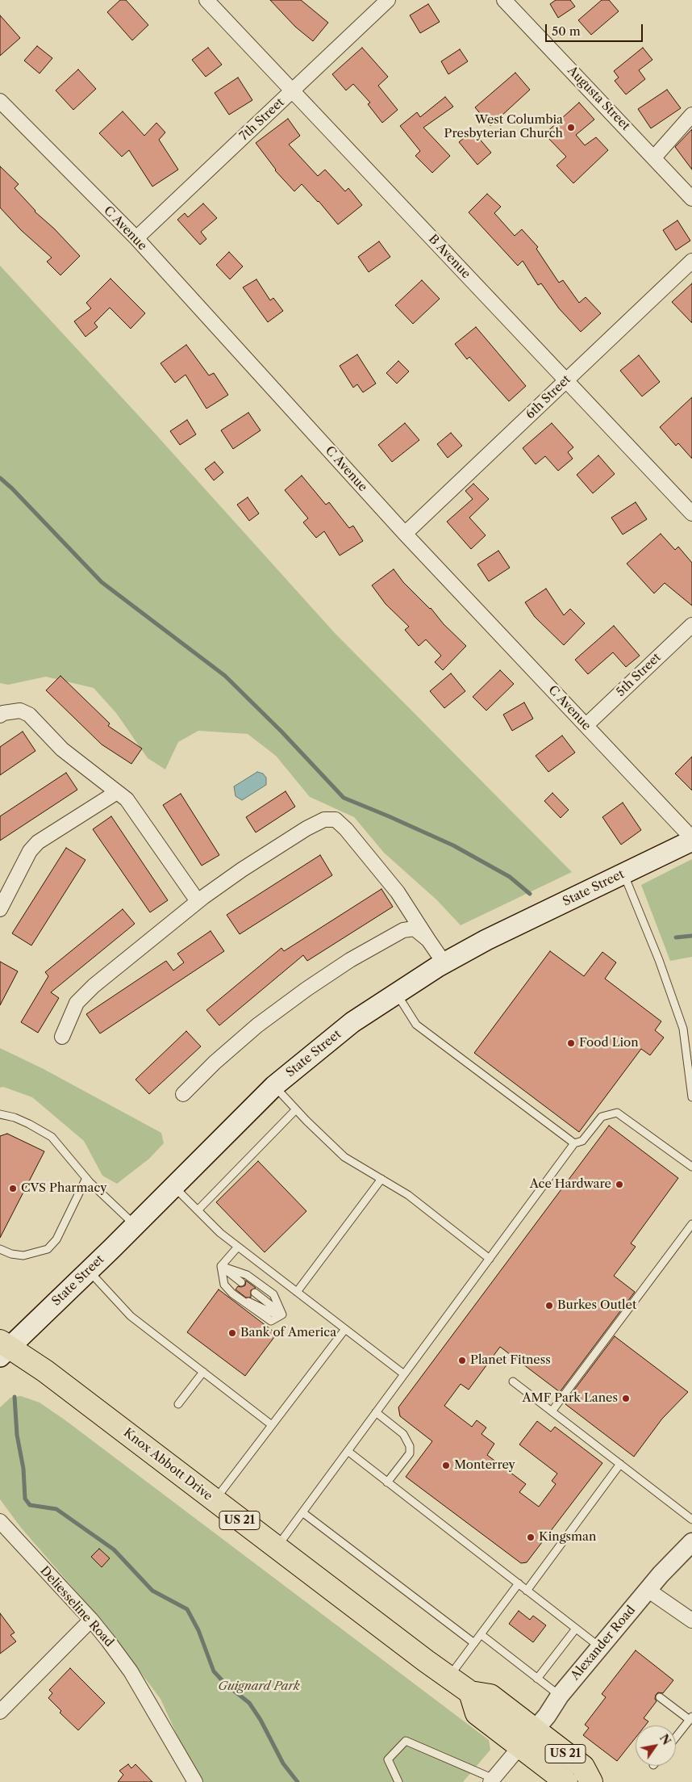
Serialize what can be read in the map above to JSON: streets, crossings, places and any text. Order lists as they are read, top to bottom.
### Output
{
  "streets": {
    "main road": ["State Street", "Knox Abbott Drive", "US 21"],
    "street": [
      "Augusta Street",
      "7th Street",
      "C Avenue",
      "B Avenue",
      "6th Street",
      "5th Street",
      "Deliesseline Road",
      "Alexander Road"
    ]
  },
  "crossings": [
    ["7th Street", "C Avenue"],
    ["7th Street", "B Avenue"],
    ["C Avenue", "6th Street"],
    ["C Avenue", "5th Street"],
    ["C Avenue", "State Street"],
    ["B Avenue", "6th Street"],
    ["State Street", "Knox Abbott Drive"],
    ["Knox Abbott Drive", "US 21"],
    ["Knox Abbott Drive", "Alexander Road"],
    ["US 21", "Alexander Road"]
  ],
  "parks": ["Guignard Park"],
  "places": [
    "West Columbia Presbyterian Church",
    "Food Lion",
    "Ace Hardware",
    "CVS Pharmacy",
    "Burkes Outlet",
    "Bank of America",
    "Planet Fitness",
    "AMF Park Lanes",
    "Monterrey",
    "Kingsman"
  ],
  "scale_bar": "50 m",
  "north": "top right"
}
